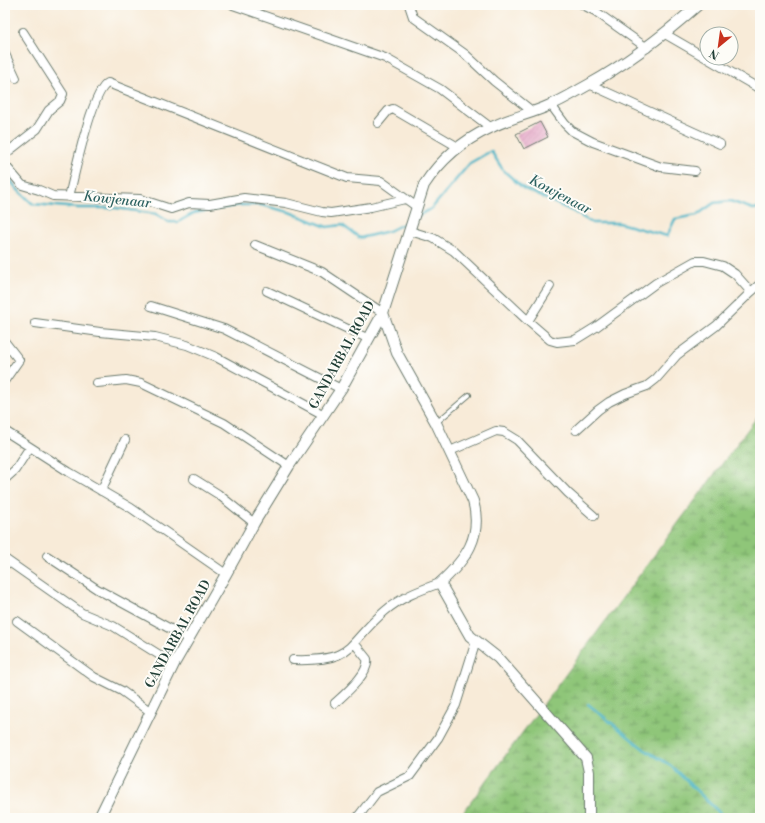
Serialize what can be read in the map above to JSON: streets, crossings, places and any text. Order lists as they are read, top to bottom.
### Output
{
  "streets": {
    "street": ["GANDARBAL ROAD"]
  },
  "water": ["Kowjenaar"],
  "north": "bottom left"
}
